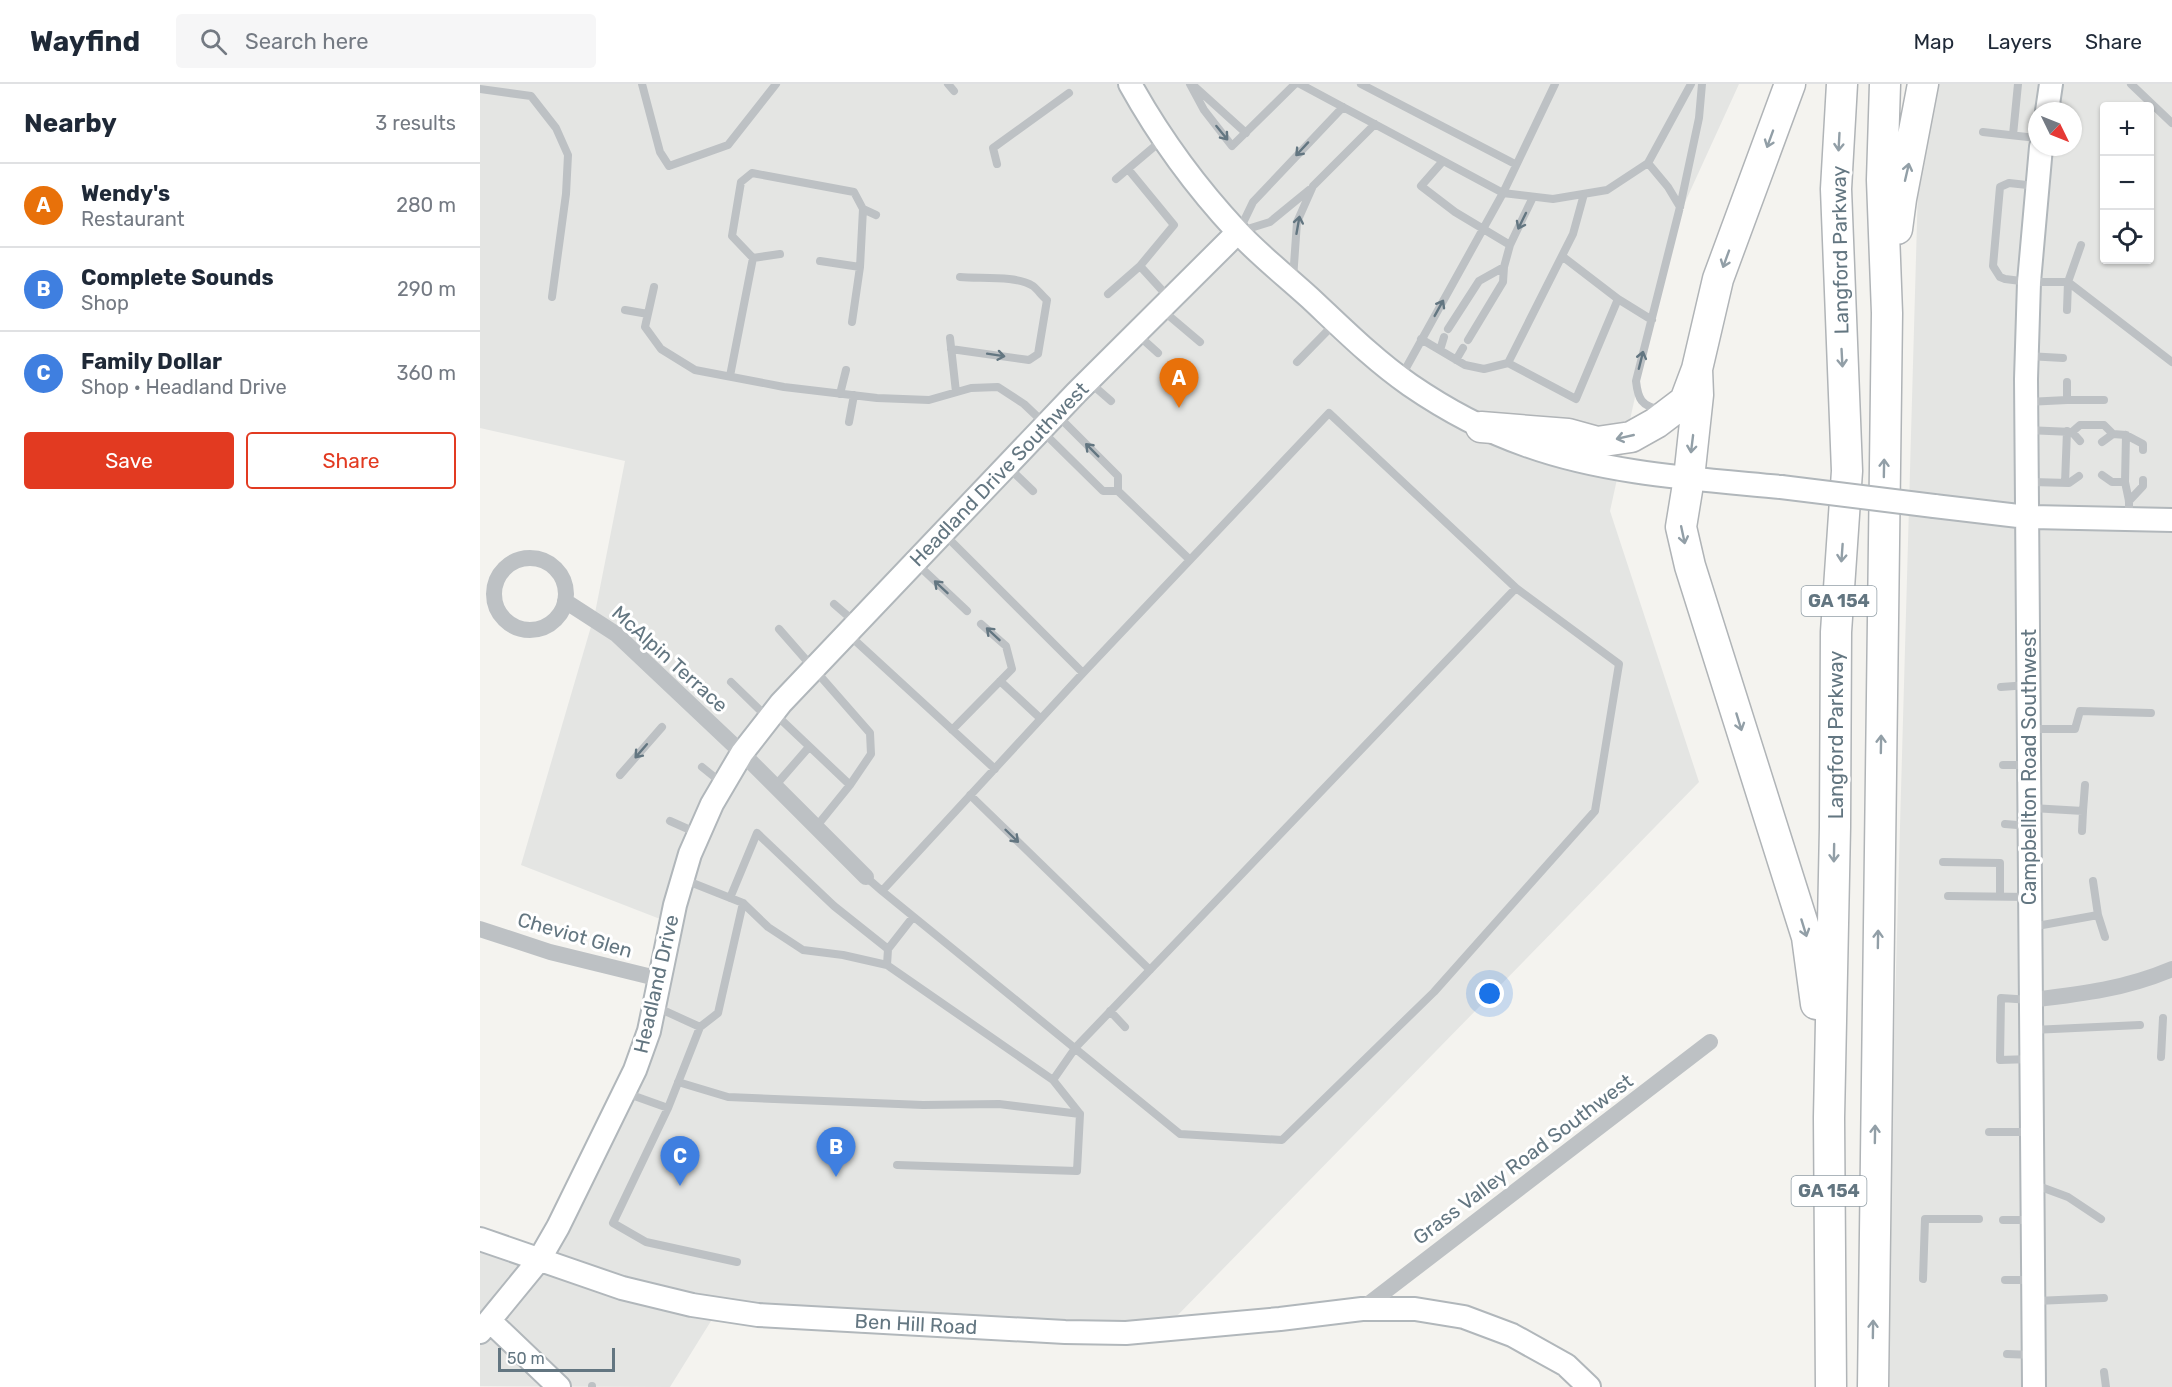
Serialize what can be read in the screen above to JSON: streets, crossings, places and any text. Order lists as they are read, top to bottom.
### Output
{
  "streets": {
    "highway": ["Langford Parkway", "GA 154"],
    "main road": [
      "Headland Drive Southwest",
      "Campbellton Road Southwest",
      "Headland Drive",
      "Ben Hill Road"
    ],
    "street": ["McAlpin Terrace", "Cheviot Glen", "Grass Valley Road Southwest"]
  },
  "crossings": [
    ["Headland Drive Southwest", "Headland Drive"],
    ["McAlpin Terrace", "Headland Drive"],
    ["Cheviot Glen", "Headland Drive"],
    ["Headland Drive", "Ben Hill Road"],
    ["Grass Valley Road Southwest", "Ben Hill Road"]
  ],
  "scale_bar": "50 m",
  "north": "bottom right",
  "page": {
    "header": "Wayfind",
    "search": "Search here",
    "nav": ["Map", "Layers", "Share"],
    "heading": ["Nearby", "3 results"],
    "map_buttons": ["+", "−"],
    "list": [
      {
        "mark": "A",
        "name": "Wendy's",
        "note": "Restaurant",
        "value": "280 m"
      },
      {
        "mark": "B",
        "name": "Complete Sounds",
        "note": "Shop",
        "value": "290 m"
      },
      {
        "mark": "C",
        "name": "Family Dollar",
        "note": "Shop · Headland Drive",
        "value": "360 m"
      }
    ],
    "pins": ["A", "B", "C"],
    "buttons": ["Save", "Share"],
    "scale": "50 m"
  }
}
